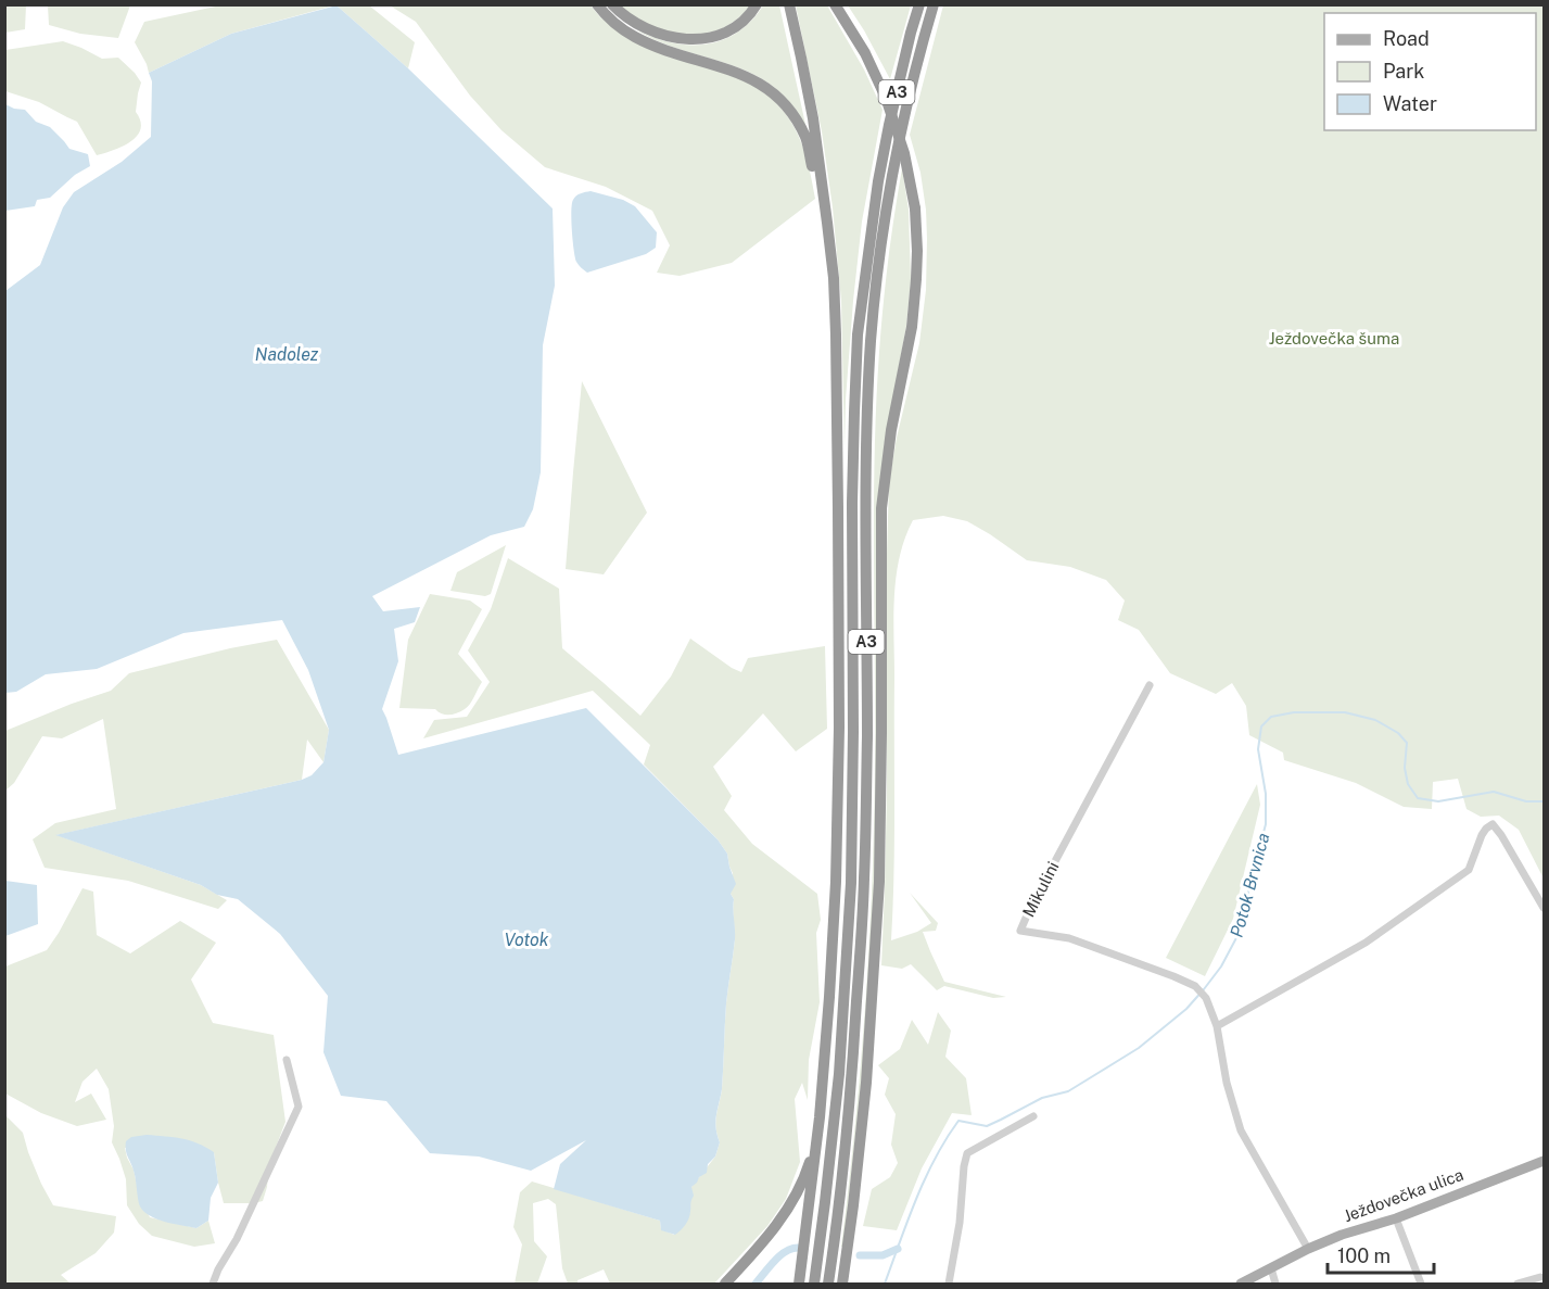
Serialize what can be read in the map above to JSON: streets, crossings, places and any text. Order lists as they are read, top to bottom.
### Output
{
  "streets": {
    "highway": ["A3"],
    "main road": ["Ježdovečka ulica"],
    "street": ["Mikulini"]
  },
  "water": ["Nadolez", "Potok Brvnica", "Votok"],
  "parks": ["Ježdovečka šuma"],
  "legend": ["Road", "Park", "Water"],
  "scale_bar": "100 m"
}
